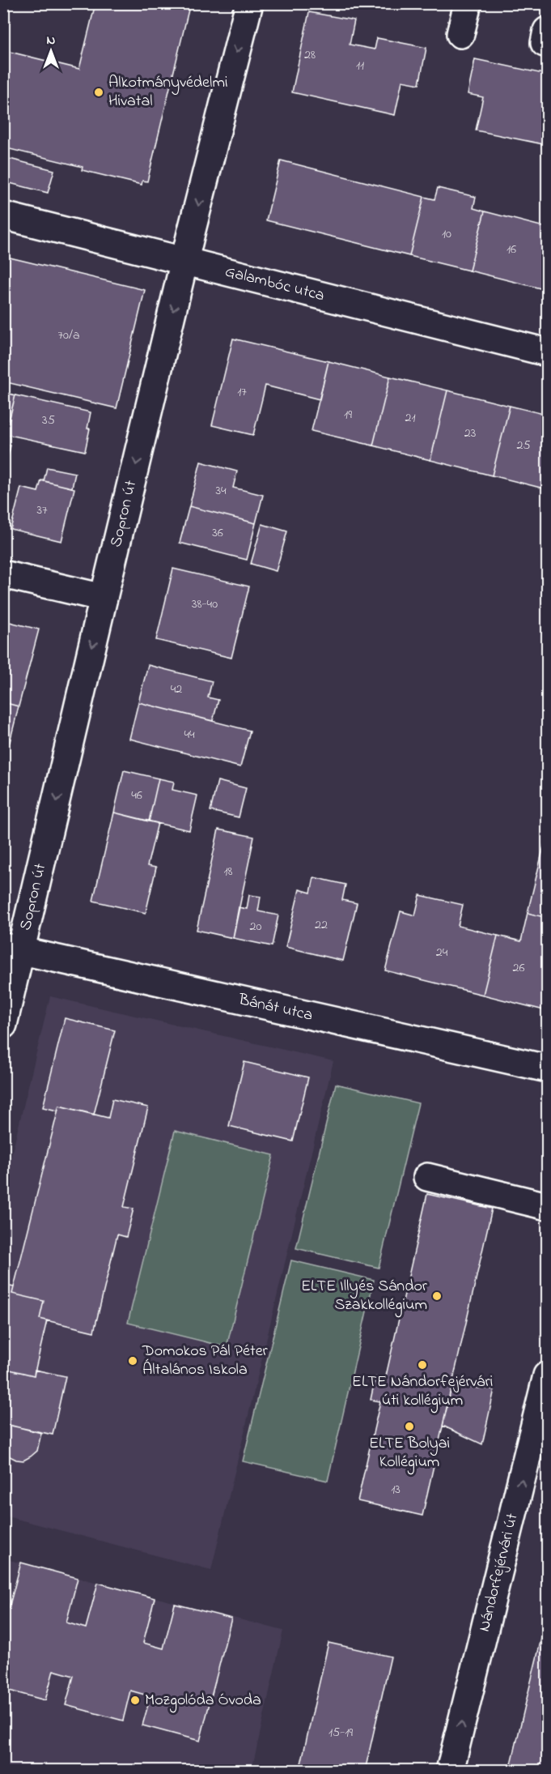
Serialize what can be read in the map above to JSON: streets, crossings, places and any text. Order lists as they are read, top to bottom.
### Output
{
  "streets": {
    "street": [
      "Galambóc utca",
      "Sopron út",
      "Bánát utca",
      "Nándorfejérvári út"
    ]
  },
  "crossings": [
    ["Galambóc utca", "Sopron út"],
    ["Sopron út", "Bánát utca"]
  ],
  "one_way": ["Sopron út", "Nándorfejérvári út"],
  "places": [
    "Alkotmányvédelmi Hivatal",
    "ELTE Illyés Sándor Szakkollégium",
    "Domokos Pál Péter Általános Iskola",
    "ELTE Nándorfejérvári úti kollégium",
    "ELTE Bolyai Kollégium",
    "Mozgolóda Óvoda"
  ],
  "house_numbers": [
    "28",
    "11",
    "10",
    "16",
    "70/a",
    "17",
    "19",
    "21",
    "35",
    "23",
    "25",
    "34",
    "37",
    "36",
    "38-40",
    "42",
    "44",
    "46",
    "18",
    "22",
    "20",
    "24",
    "26",
    "13",
    "15-19"
  ],
  "north": "top"
}
